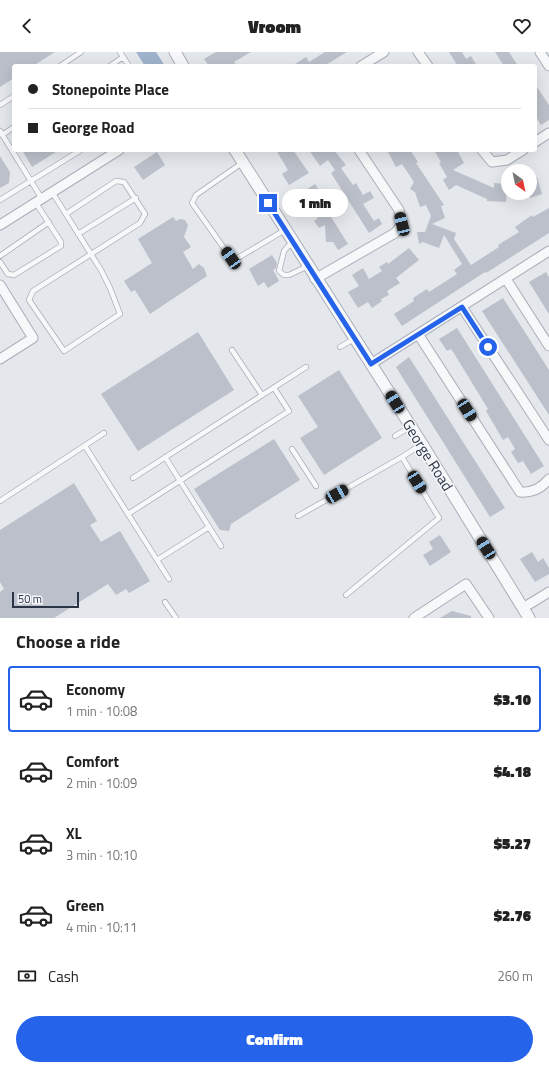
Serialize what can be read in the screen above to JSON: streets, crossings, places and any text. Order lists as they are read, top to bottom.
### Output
{
  "streets": {
    "street": ["George Road"]
  },
  "scale_bar": "50 m",
  "north": "bottom right",
  "page": {
    "header": "Vroom",
    "banner": ["Stonepointe Place", "George Road"],
    "bubble": "1 min",
    "scale": "50 m",
    "heading": "Choose a ride",
    "list": [
      {
        "name": "Economy",
        "note": "1 min · 10:08",
        "value": "$3.10"
      },
      {
        "name": "Comfort",
        "note": "2 min · 10:09",
        "value": "$4.18"
      },
      {
        "name": "XL",
        "note": "3 min · 10:10",
        "value": "$5.27"
      },
      {
        "name": "Green",
        "note": "4 min · 10:11",
        "value": "$2.76"
      }
    ],
    "pay": ["Cash", "260 m"],
    "buttons": "Confirm"
  }
}
